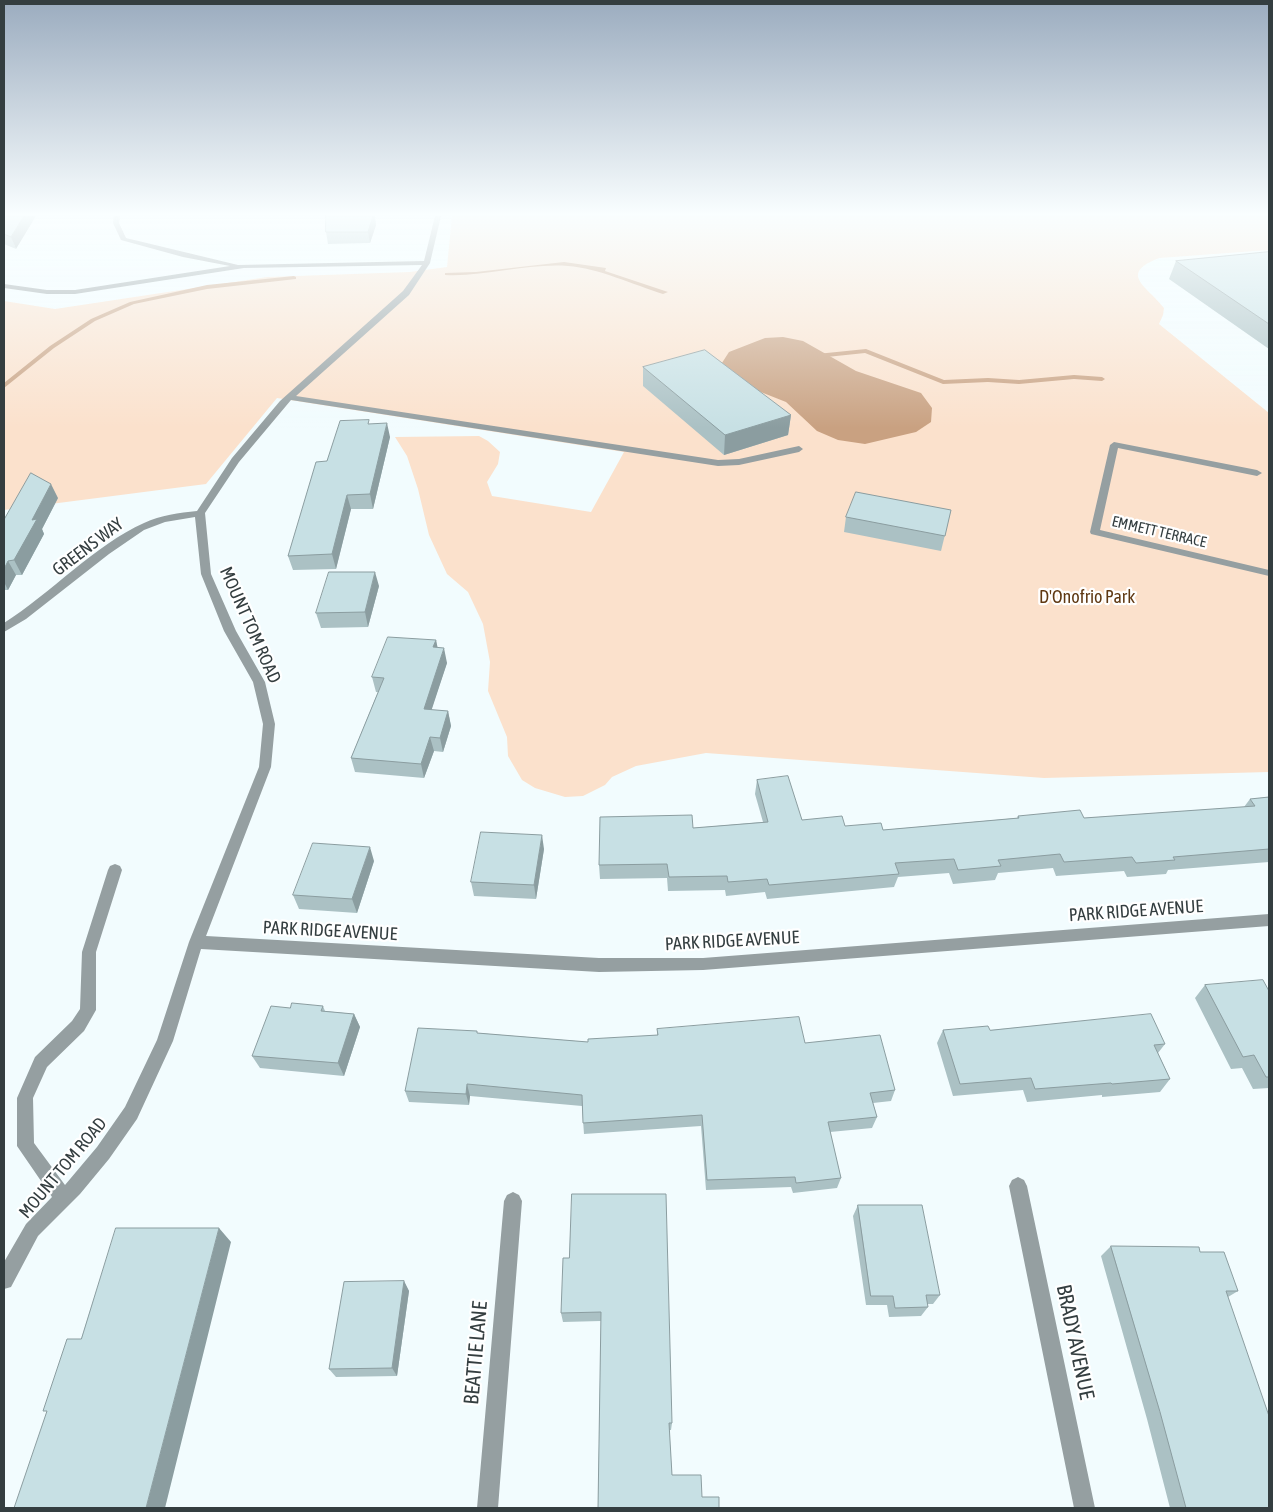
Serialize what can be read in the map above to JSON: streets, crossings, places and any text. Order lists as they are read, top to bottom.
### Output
{
  "streets": {
    "street": [
      "EMMETT TERRACE",
      "GREENS WAY",
      "MOUNT TOM ROAD",
      "PARK RIDGE AVENUE",
      "BRADY AVENUE",
      "BEATTIE LANE"
    ]
  },
  "crossings": [
    ["GREENS WAY", "MOUNT TOM ROAD"],
    ["MOUNT TOM ROAD", "PARK RIDGE AVENUE"]
  ],
  "parks": ["D'Onofrio Park"]
}
